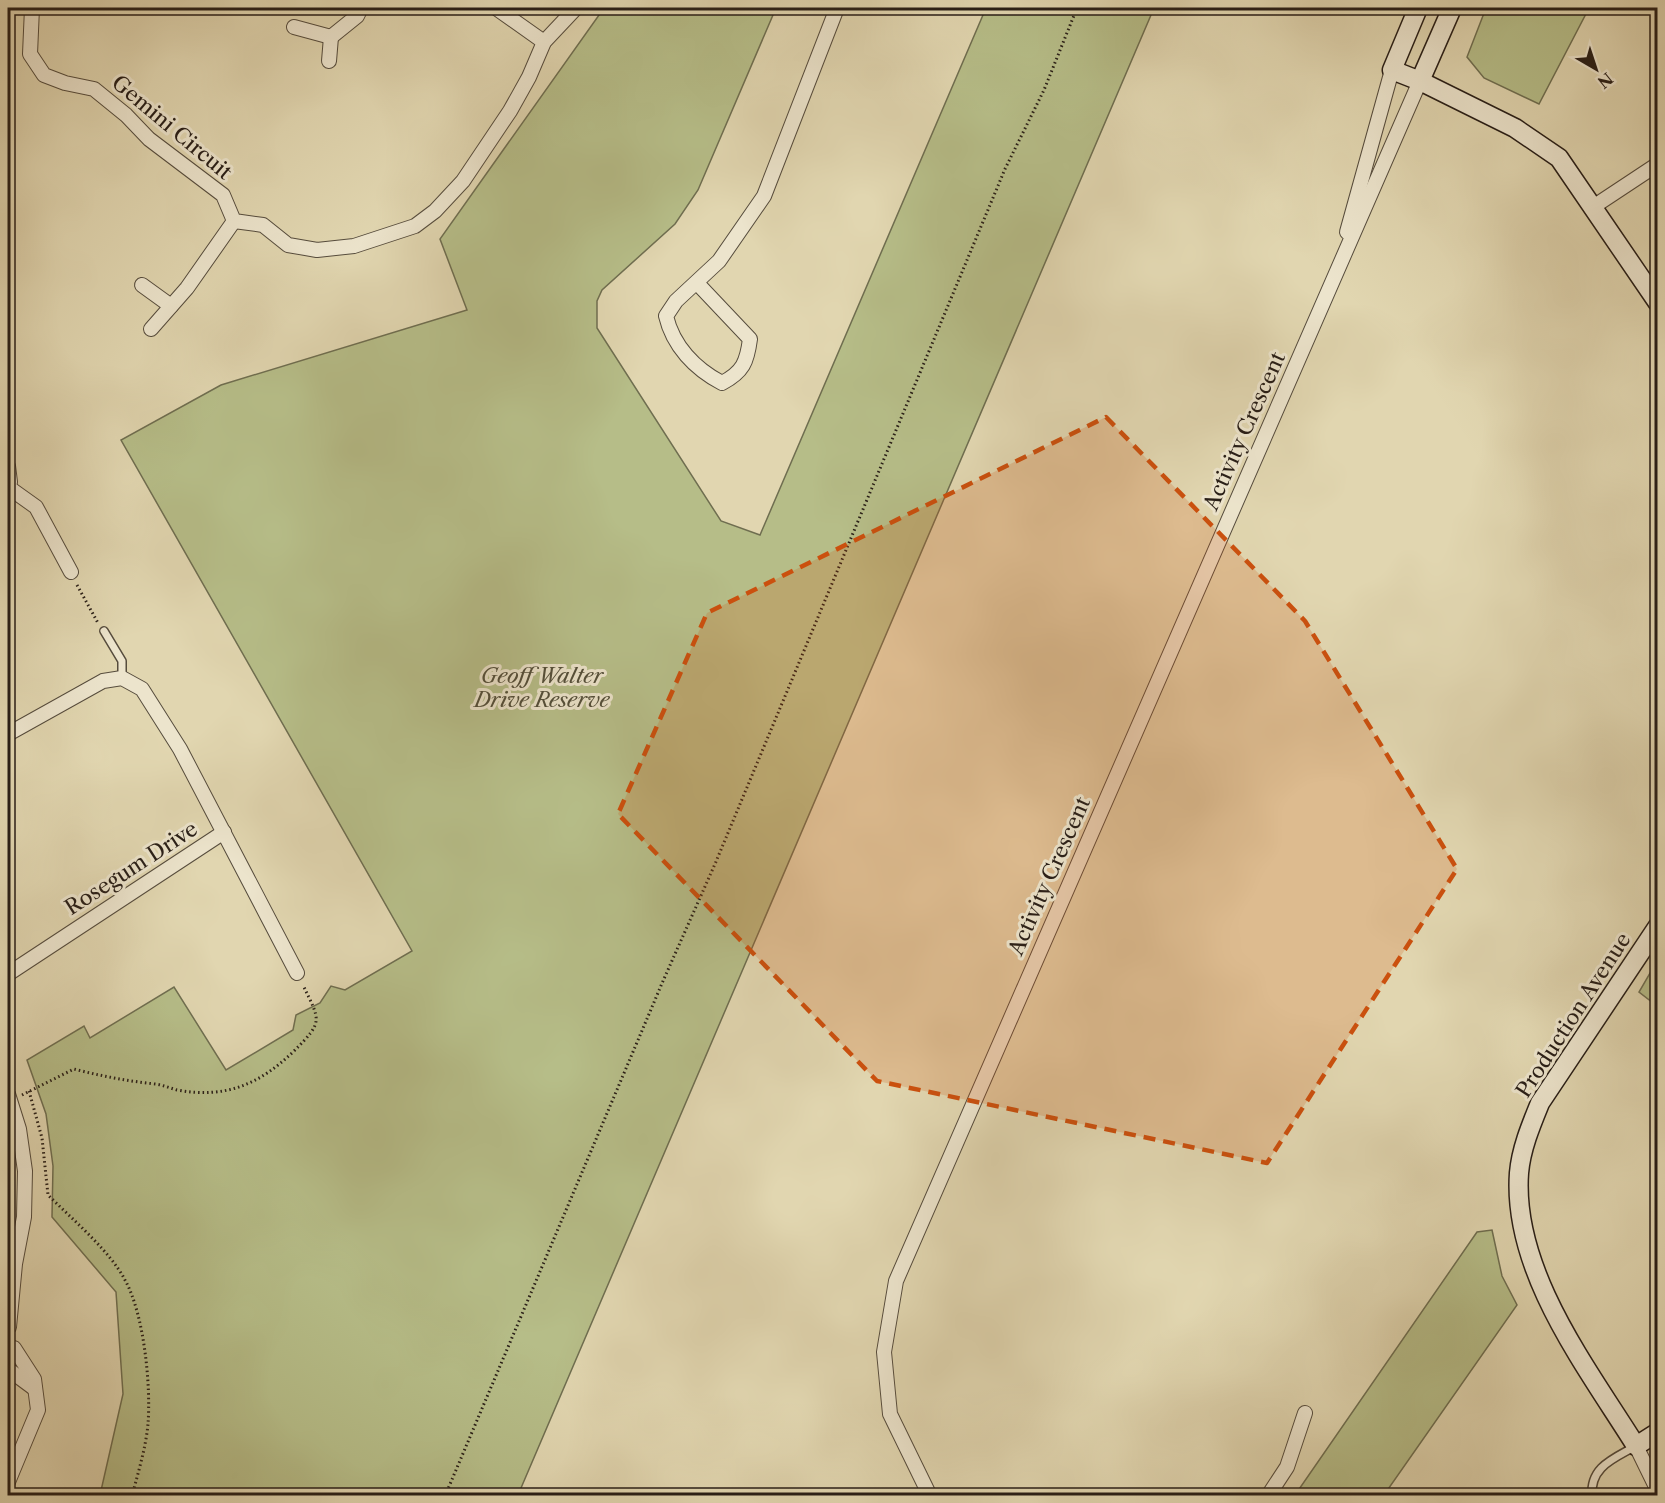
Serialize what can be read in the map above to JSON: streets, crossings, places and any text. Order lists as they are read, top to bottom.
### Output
{
  "streets": {
    "main road": ["Activity Crescent", "Production Avenue"],
    "street": ["Gemini Circuit", "Rosegum Drive"]
  },
  "parks": ["Geoff Walter Drive Reserve"],
  "north": "bottom right"
}
